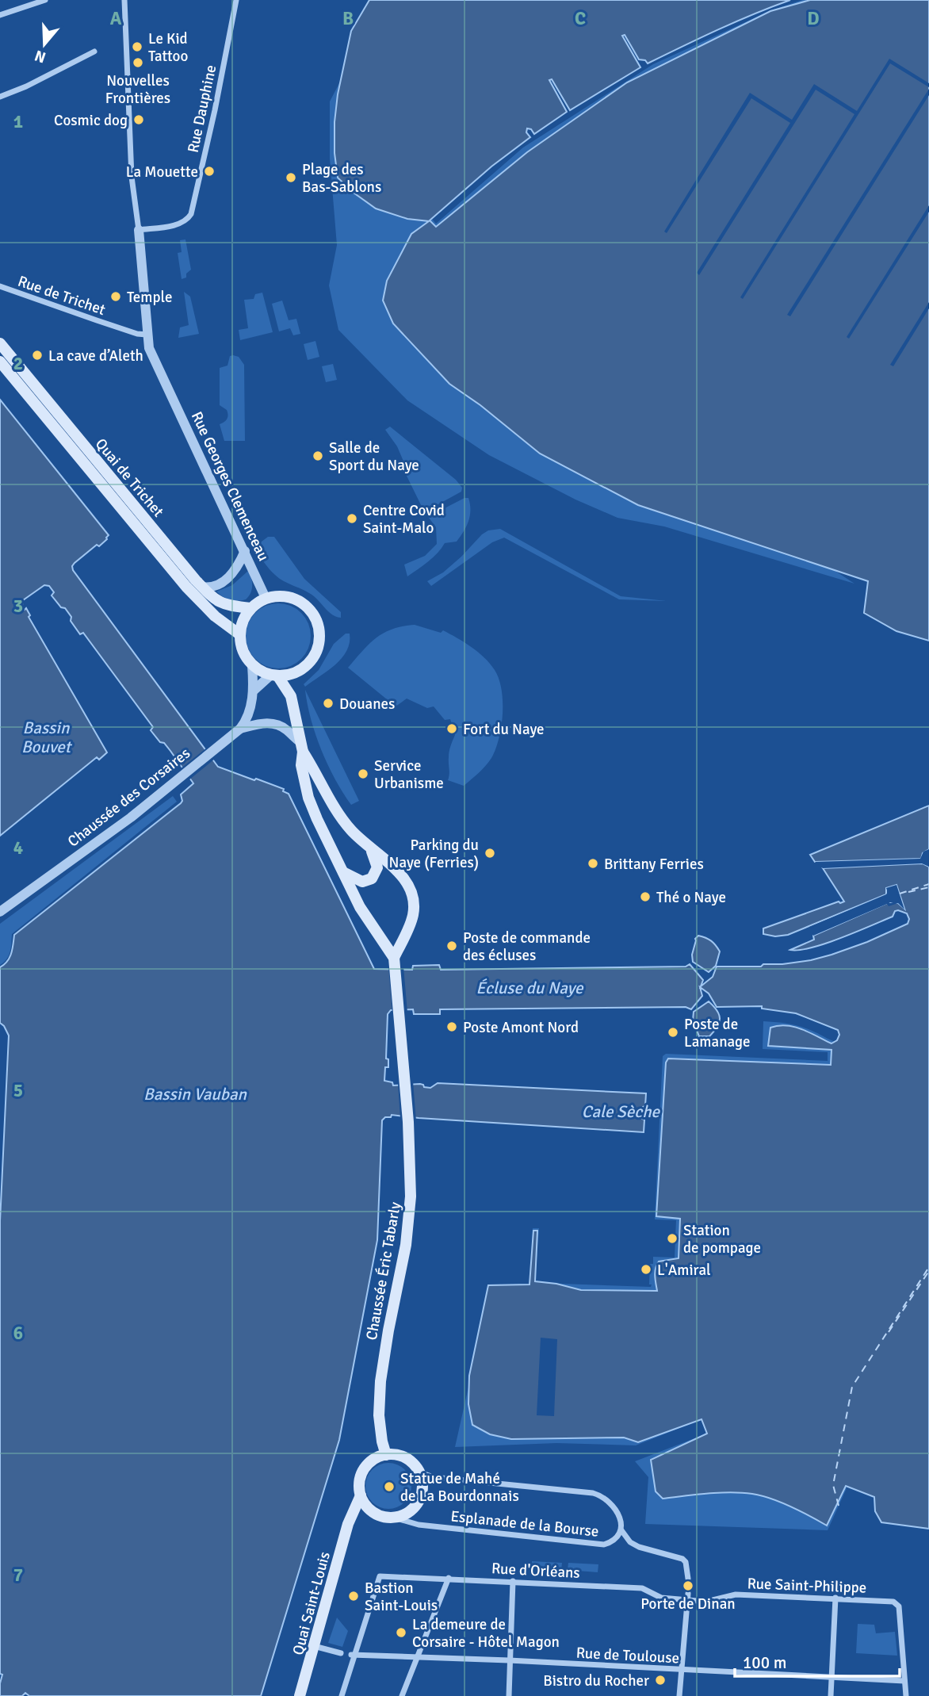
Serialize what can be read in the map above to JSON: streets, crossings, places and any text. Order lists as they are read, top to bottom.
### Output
{
  "streets": {
    "main road": ["Quai de Trichet", "Chaussée Éric Tabarly", "Quai Saint-Louis"],
    "street": [
      "Rue Dauphine",
      "Rue de Trichet",
      "Rue Georges Clemenceau",
      "Chaussée des Corsaires",
      "Esplanade de la Bourse",
      "Rue d'Orléans",
      "Rue Saint-Philippe",
      "Rue de Toulouse"
    ]
  },
  "crossings": [
    ["Rue Dauphine", "Rue Georges Clemenceau"],
    ["Rue de Trichet", "Rue Georges Clemenceau"],
    ["Quai de Trichet", "Rue Georges Clemenceau"],
    ["Quai de Trichet", "Chaussée des Corsaires"],
    ["Quai de Trichet", "Chaussée Éric Tabarly"],
    ["Rue Georges Clemenceau", "Chaussée des Corsaires"],
    ["Rue Georges Clemenceau", "Chaussée Éric Tabarly"],
    ["Chaussée des Corsaires", "Chaussée Éric Tabarly"],
    ["Chaussée Éric Tabarly", "Esplanade de la Bourse"],
    ["Chaussée Éric Tabarly", "Quai Saint-Louis"],
    ["Esplanade de la Bourse", "Quai Saint-Louis"],
    ["Rue d'Orléans", "Rue Saint-Philippe"],
    ["Rue d'Orléans", "Rue de Toulouse"],
    ["Rue Saint-Philippe", "Rue de Toulouse"]
  ],
  "water": [
    "Bassin Bouvet",
    "Écluse du Naye",
    "Bassin Vauban",
    "Cale Sèche"
  ],
  "places": [
    "Le Kid Tattoo",
    "Nouvelles Frontières",
    "Cosmic dog",
    "La Mouette",
    "Plage des Bas-Sablons",
    "Temple",
    "La cave d’Aleth",
    "Salle de Sport du Naye",
    "Centre Covid Saint-Malo",
    "Douanes",
    "Fort du Naye",
    "Service Urbanisme",
    "Parking du Naye (Ferries)",
    "Brittany Ferries",
    "Thé o Naye",
    "Poste de commande des écluses",
    "Poste Amont Nord",
    "Poste de Lamanage",
    "Station de pompage",
    "L'Amiral",
    "Statue de Mahé de La Bourdonnais",
    "Porte de Dinan",
    "Bastion Saint-Louis",
    "La demeure de Corsaire - Hôtel Magon",
    "Bistro du Rocher"
  ],
  "scale_bar": "100 m",
  "north": "bottom",
  "grid": {
    "columns": [
      "A",
      "B",
      "C",
      "D"
    ],
    "rows": [
      "1",
      "2",
      "3",
      "4",
      "5",
      "6",
      "7"
    ]
  }
}
